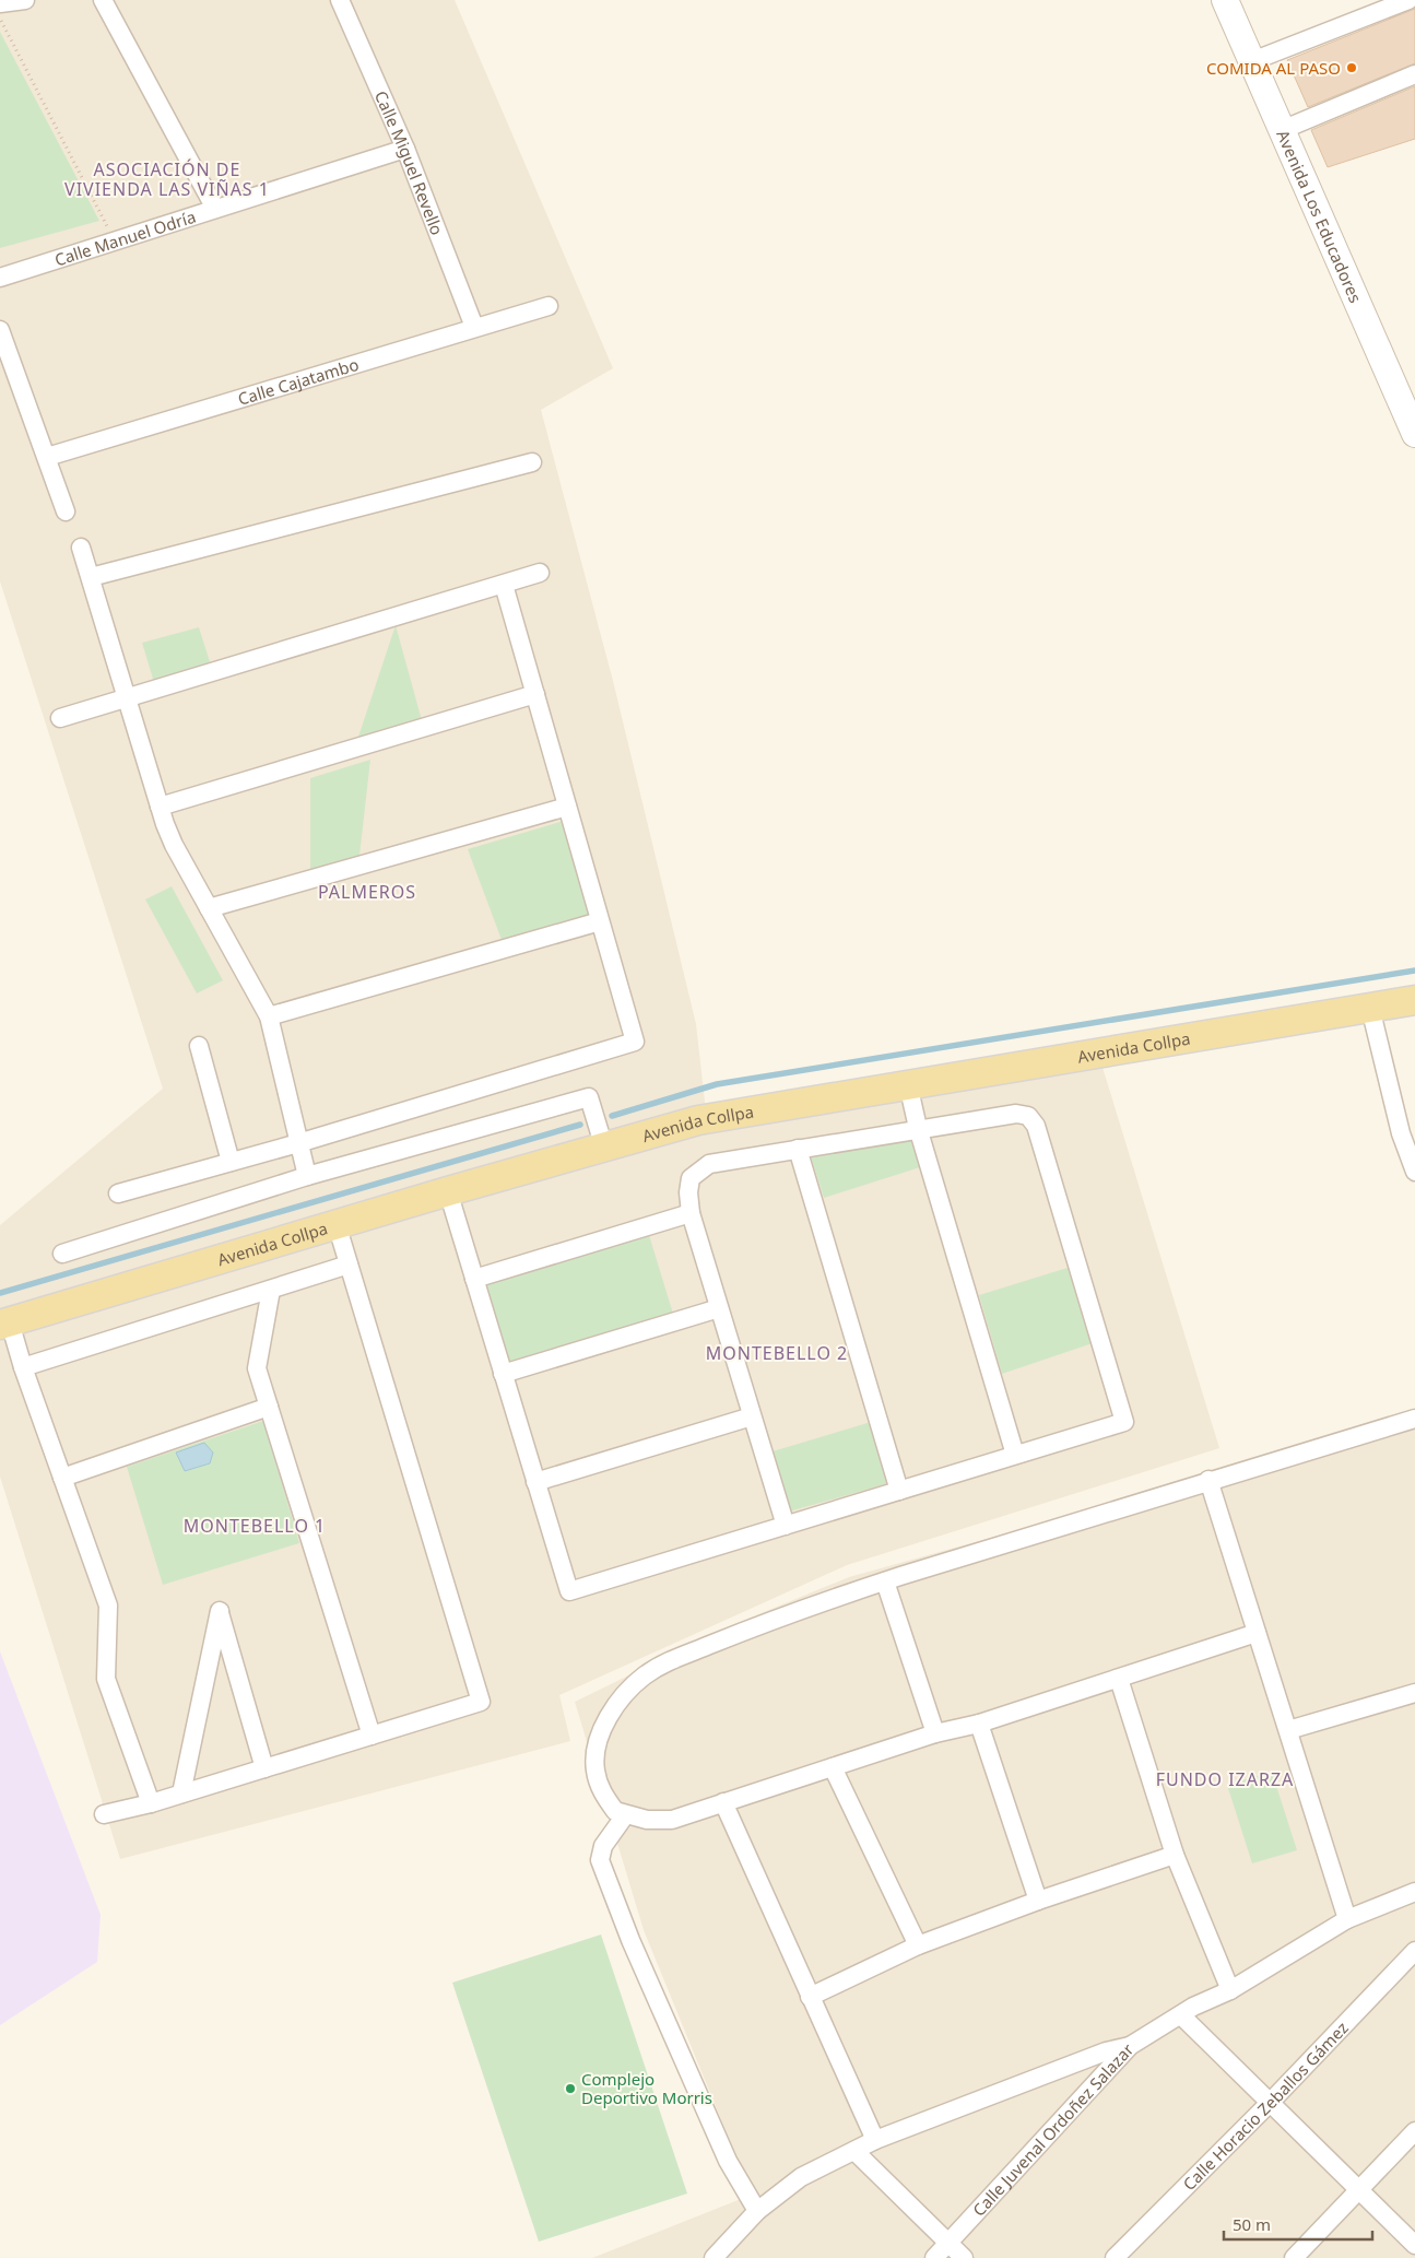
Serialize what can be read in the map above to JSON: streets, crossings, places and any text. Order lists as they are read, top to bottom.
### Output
{
  "streets": {
    "main road": ["Avenida Collpa"],
    "street": [
      "Calle Miguel Revello",
      "Avenida Los Educadores",
      "Calle Manuel Odría",
      "Calle Cajatambo",
      "Calle Horacio Zeballos Gámez",
      "Calle Juvenal Ordoñez Salazar"
    ]
  },
  "crossings": [
    ["Calle Miguel Revello", "Calle Manuel Odría"],
    ["Calle Miguel Revello", "Calle Cajatambo"]
  ],
  "districts": [
    "ASOCIACIÓN DE VIVIENDA LAS VIÑAS 1",
    "PALMEROS",
    "MONTEBELLO 2",
    "MONTEBELLO 1",
    "FUNDO IZARZA"
  ],
  "places": ["COMIDA AL PASO", "Complejo Deportivo Morris"],
  "scale_bar": "50 m"
}
